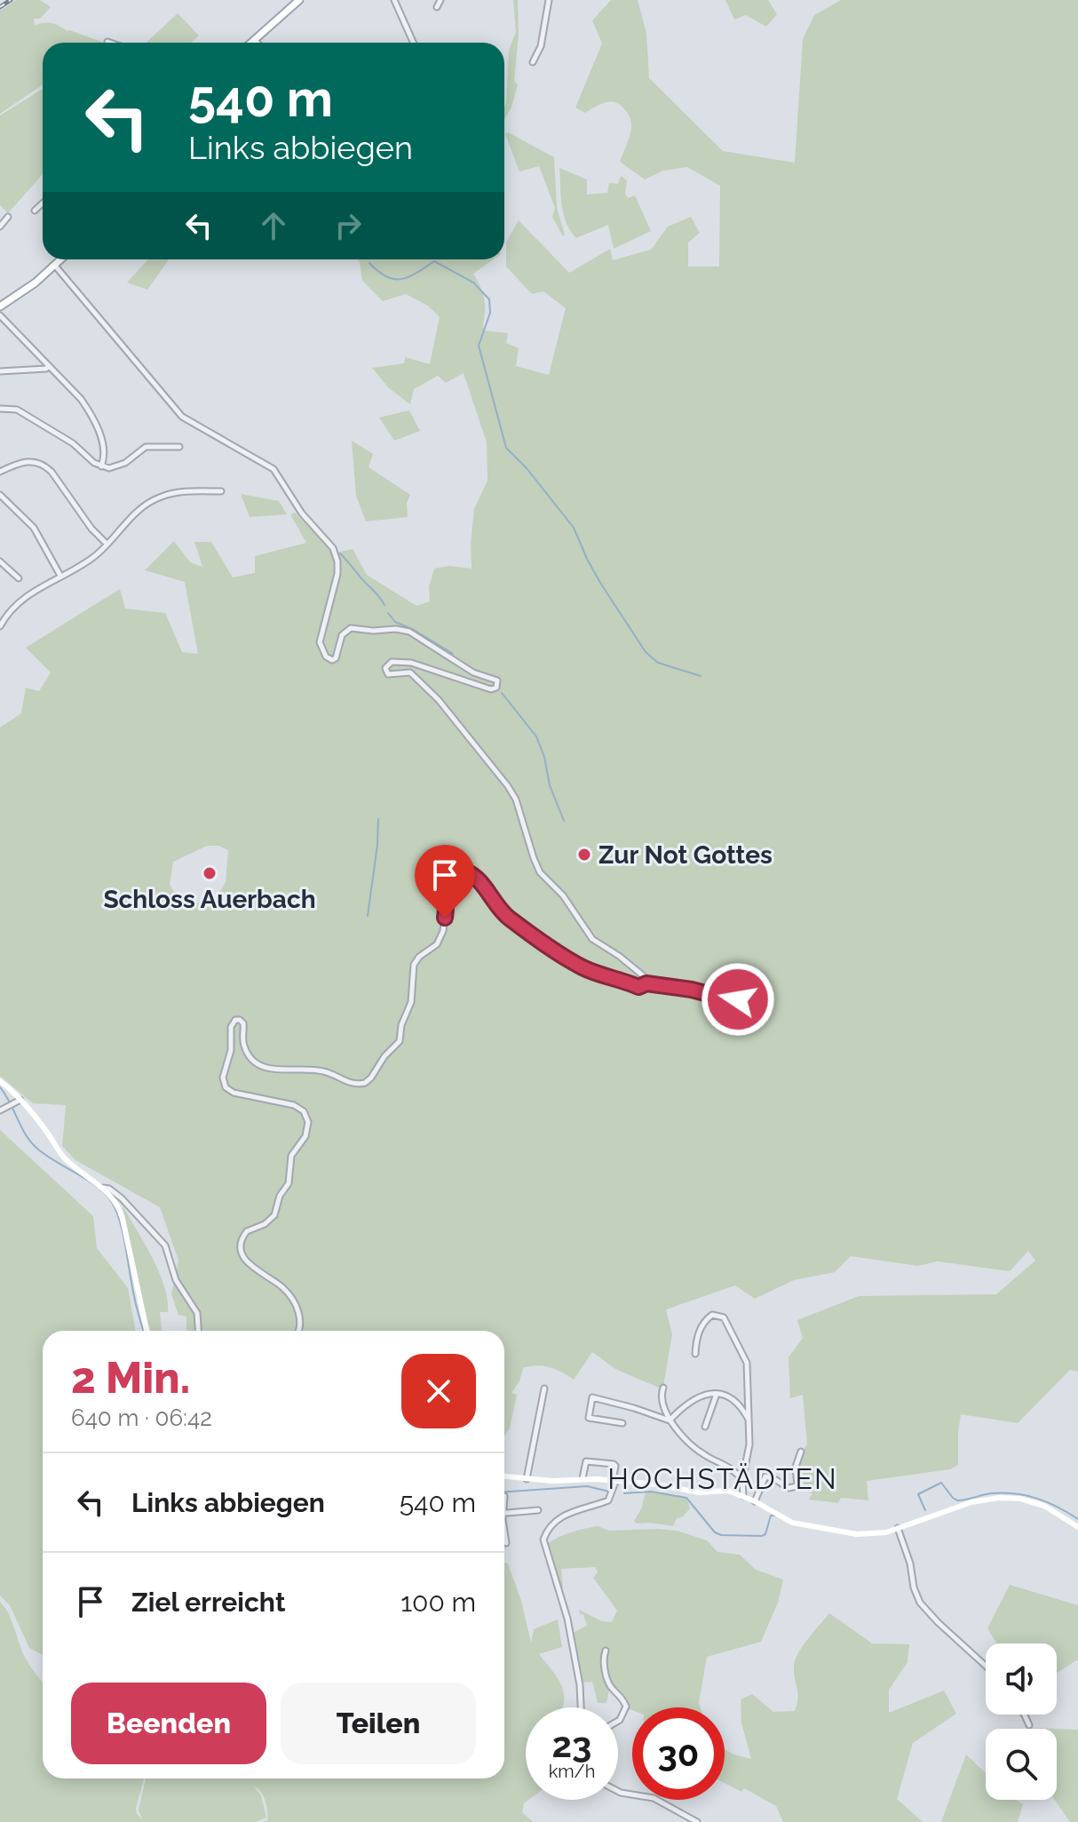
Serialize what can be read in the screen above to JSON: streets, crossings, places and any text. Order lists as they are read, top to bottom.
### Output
{
  "districts": ["HOCHSTÄDTEN"],
  "places": ["Zur Not Gottes", "Schloss Auerbach"],
  "page": {
    "turn": ["540 m", "Links abbiegen"],
    "heading": ["2 Min.", "640 m · 06:42"],
    "list": [
      {
        "name": "Links abbiegen",
        "value": "540 m"
      },
      {
        "name": "Ziel erreicht",
        "value": "100 m"
      }
    ],
    "buttons": ["Beenden", "Teilen"],
    "speed": "23 km/h",
    "limit": "30"
  }
}
